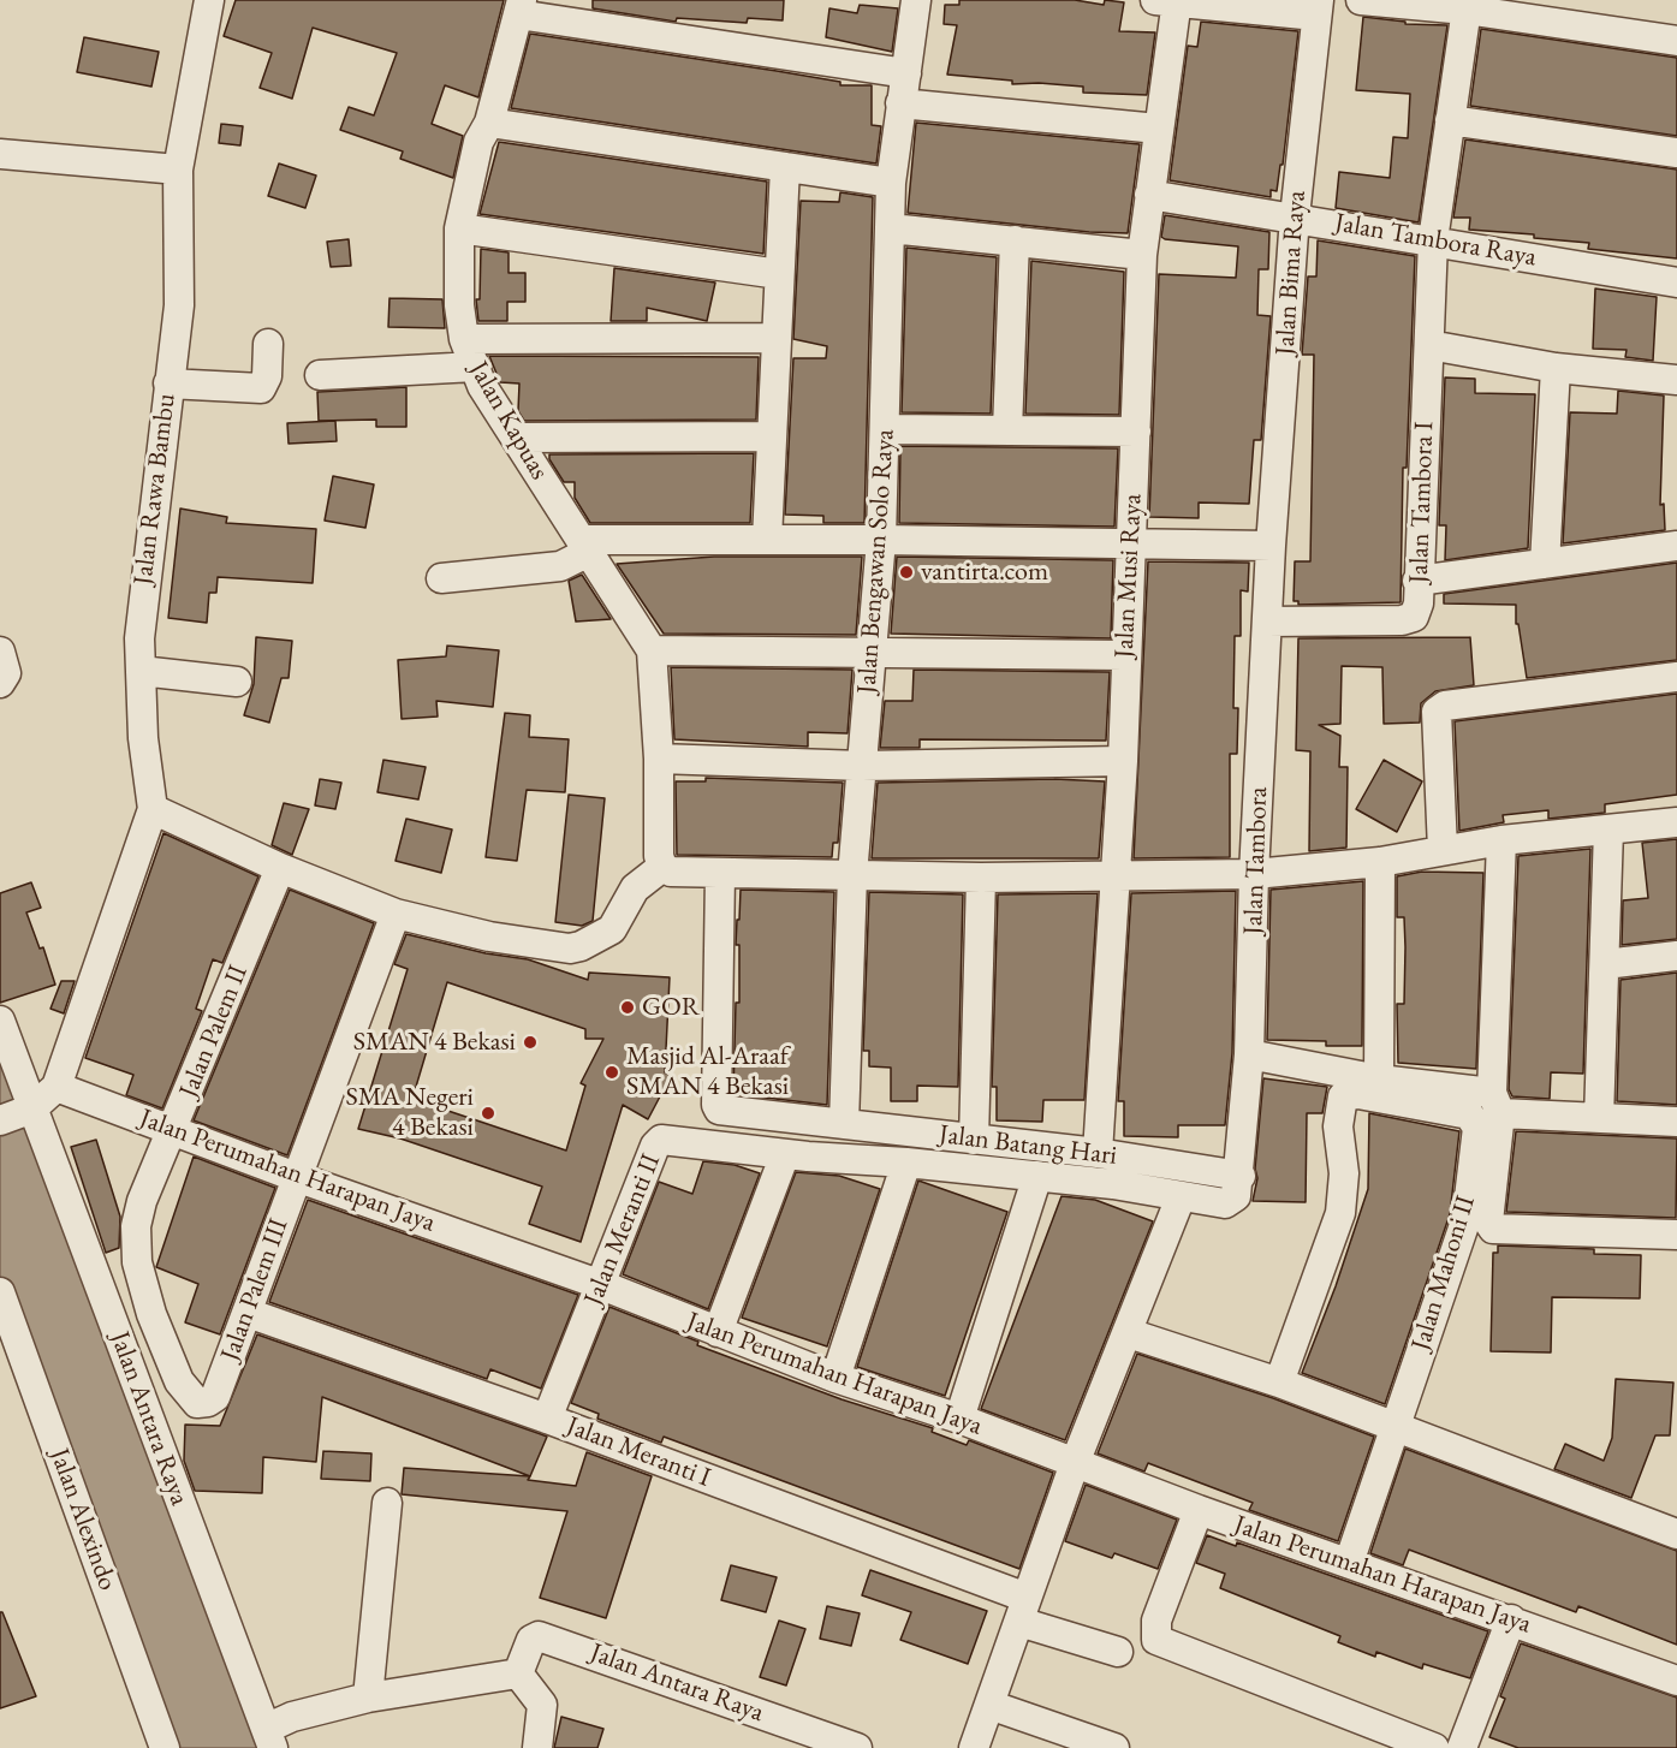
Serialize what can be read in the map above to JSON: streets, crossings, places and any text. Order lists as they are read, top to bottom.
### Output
{
  "streets": {
    "street": [
      "Jalan Tambora Raya",
      "Jalan Bima Raya",
      "Jalan Kapuas",
      "Jalan Rawa Bambu",
      "Jalan Tambora I",
      "Jalan Bengawan Solo Raya",
      "Jalan Musi Raya",
      "Jalan Tambora",
      "Jalan Palem II",
      "Jalan Batang Hari",
      "Jalan Perumahan Harapan Jaya",
      "Jalan Meranti II",
      "Jalan Mahoni II",
      "Jalan Palem III",
      "Jalan Antara Raya",
      "Jalan Meranti I",
      "Jalan Alexindo"
    ]
  },
  "crossings": [
    ["Jalan Tambora Raya", "Jalan Bima Raya"],
    ["Jalan Tambora Raya", "Jalan Tambora I"],
    ["Jalan Tambora Raya", "Jalan Musi Raya"],
    ["Jalan Bima Raya", "Jalan Tambora"],
    ["Jalan Tambora I", "Jalan Tambora"],
    ["Jalan Bengawan Solo Raya", "Jalan Batang Hari"],
    ["Jalan Musi Raya", "Jalan Batang Hari"],
    ["Jalan Tambora", "Jalan Batang Hari"],
    ["Jalan Palem II", "Jalan Perumahan Harapan Jaya"],
    ["Jalan Palem II", "Jalan Palem III"],
    ["Jalan Batang Hari", "Jalan Meranti II"],
    ["Jalan Perumahan Harapan Jaya", "Jalan Meranti II"],
    ["Jalan Perumahan Harapan Jaya", "Jalan Palem III"],
    ["Jalan Meranti II", "Jalan Meranti I"],
    ["Jalan Palem III", "Jalan Meranti I"]
  ],
  "places": [
    "vantirta.com",
    "GOR",
    "SMAN 4 Bekasi",
    "Masjid Al-Araaf SMAN 4 Bekasi",
    "SMA Negeri 4 Bekasi"
  ]
}
